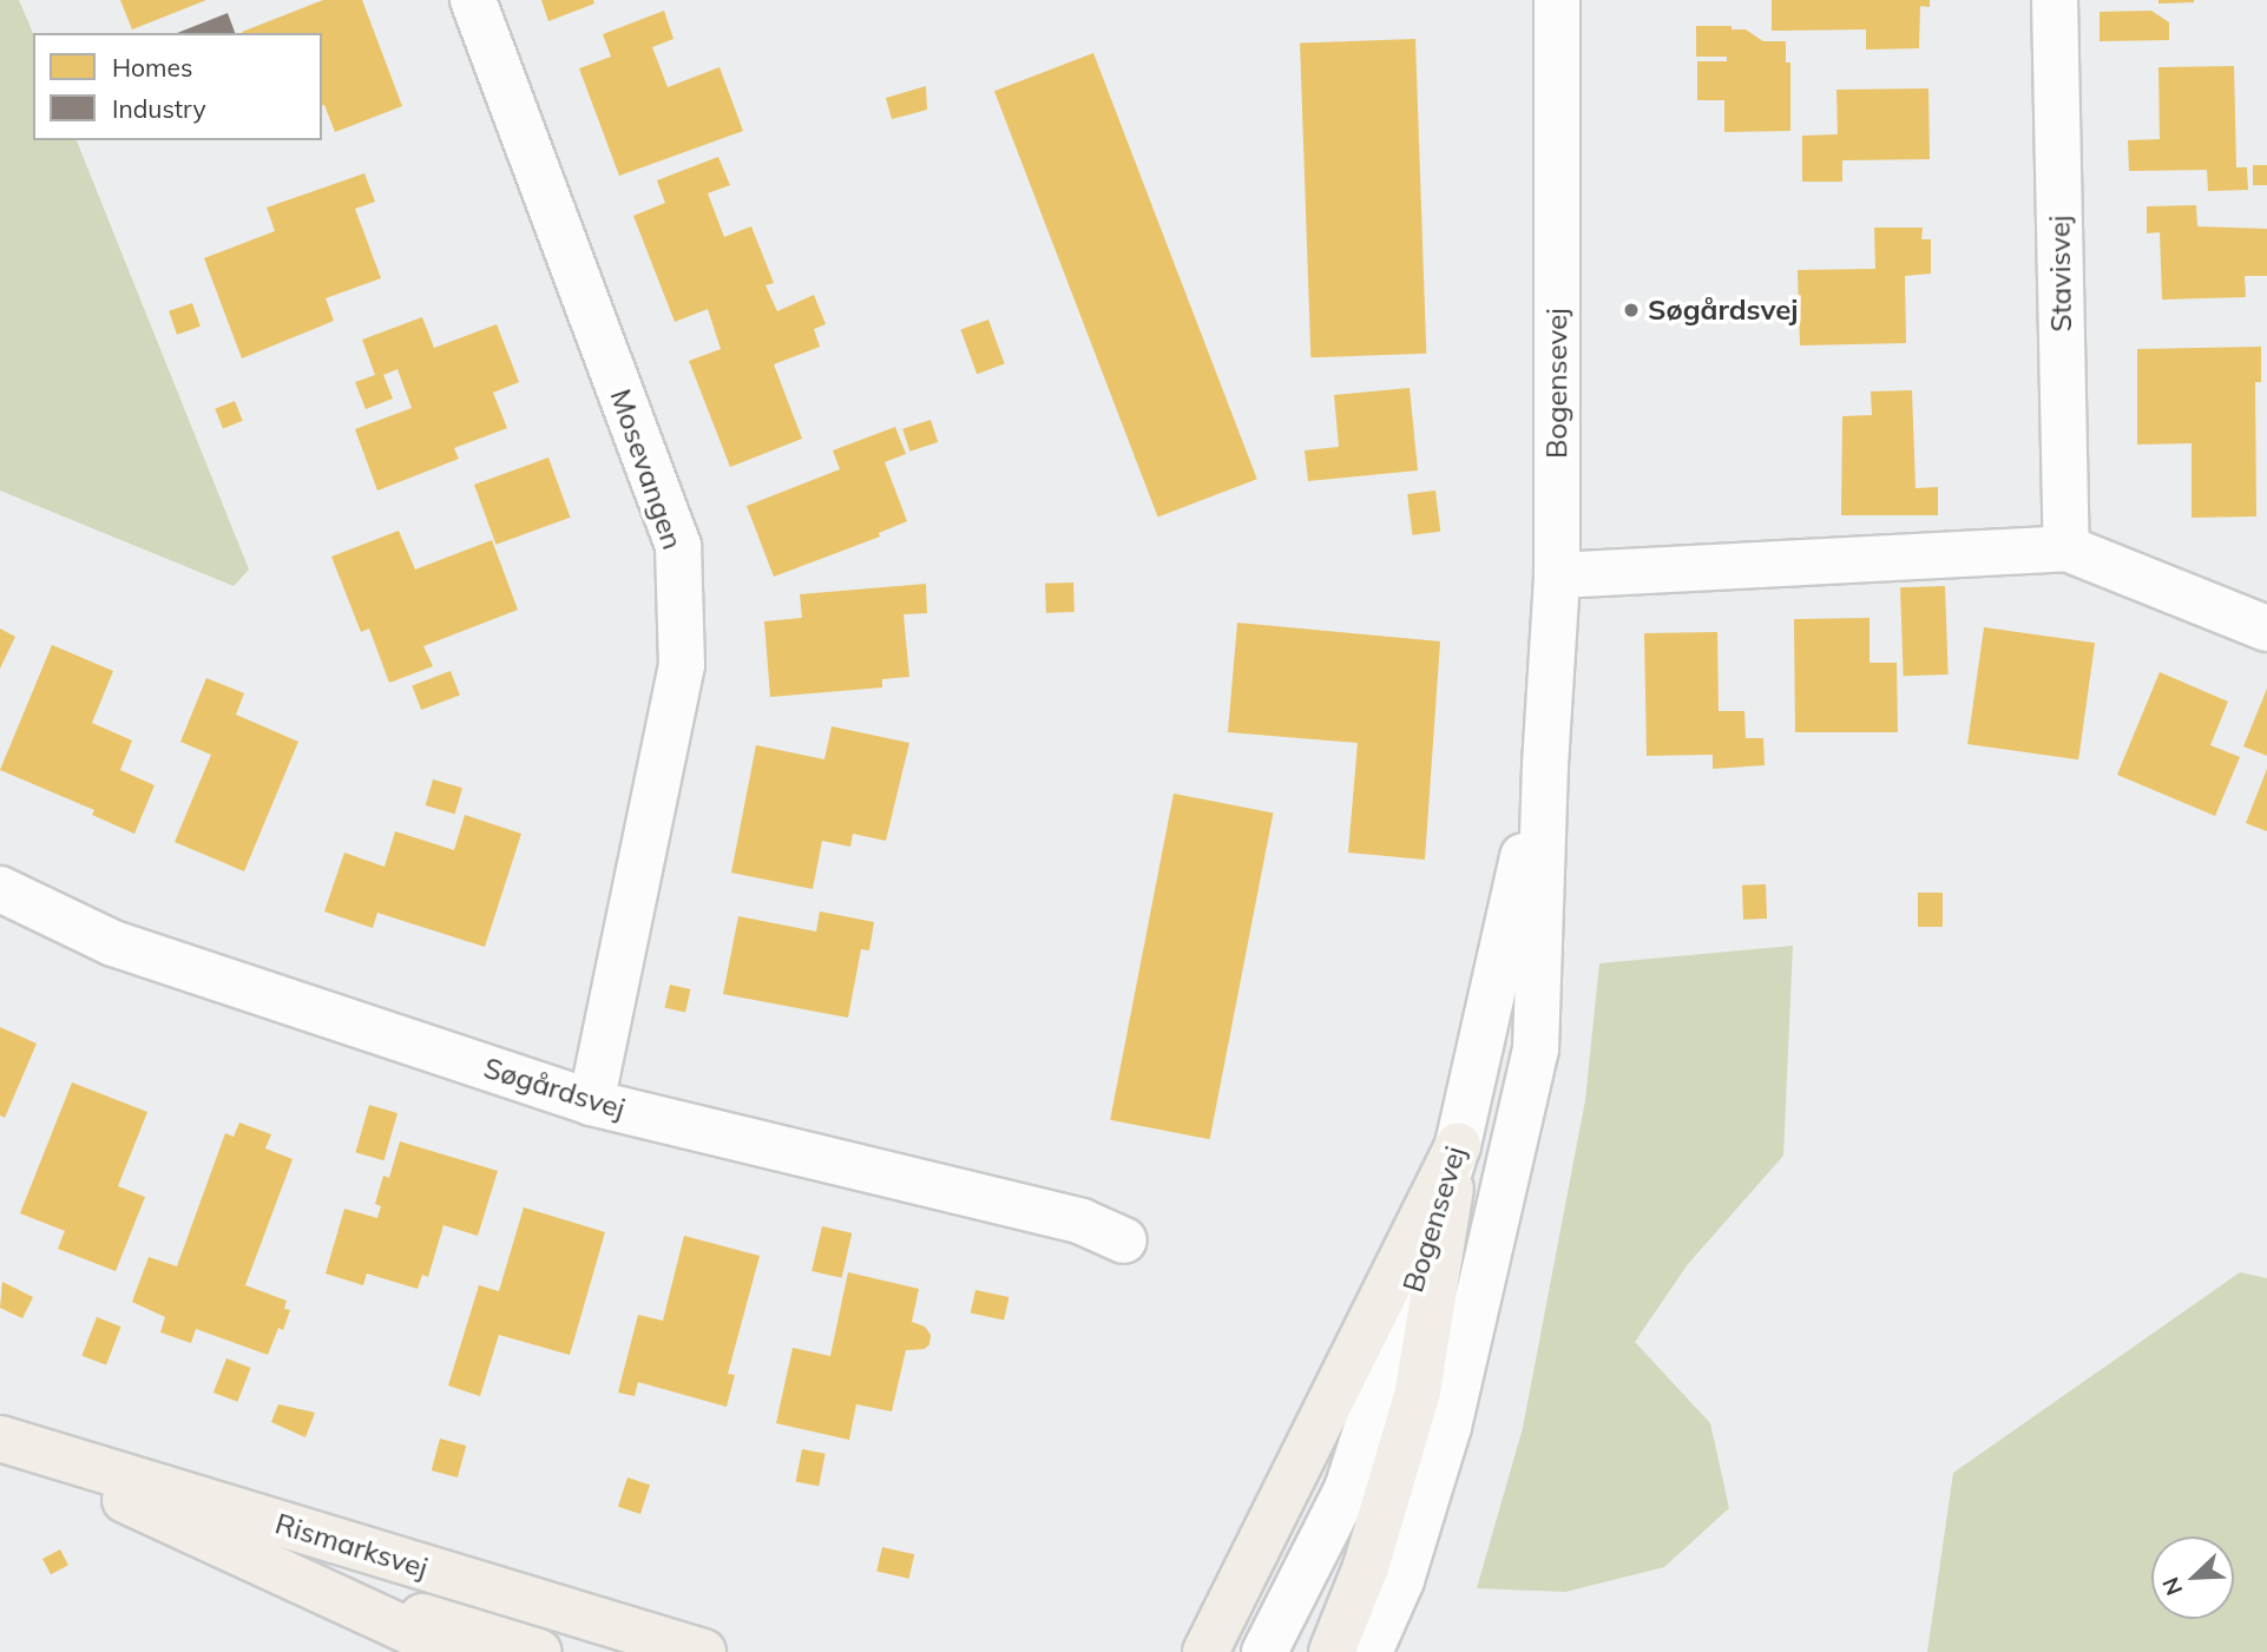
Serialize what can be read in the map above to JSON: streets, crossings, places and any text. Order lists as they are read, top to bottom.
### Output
{
  "streets": {
    "main road": ["Rismarksvej"],
    "street": [
      "Stavisvej",
      "Bogensevej",
      "Mosevangen",
      "Søgårdsvej"
    ]
  },
  "crossings": [
    ["Mosevangen", "Søgårdsvej"]
  ],
  "places": ["Søgårdsvej"],
  "legend": ["Homes", "Industry"],
  "north": "bottom left"
}
